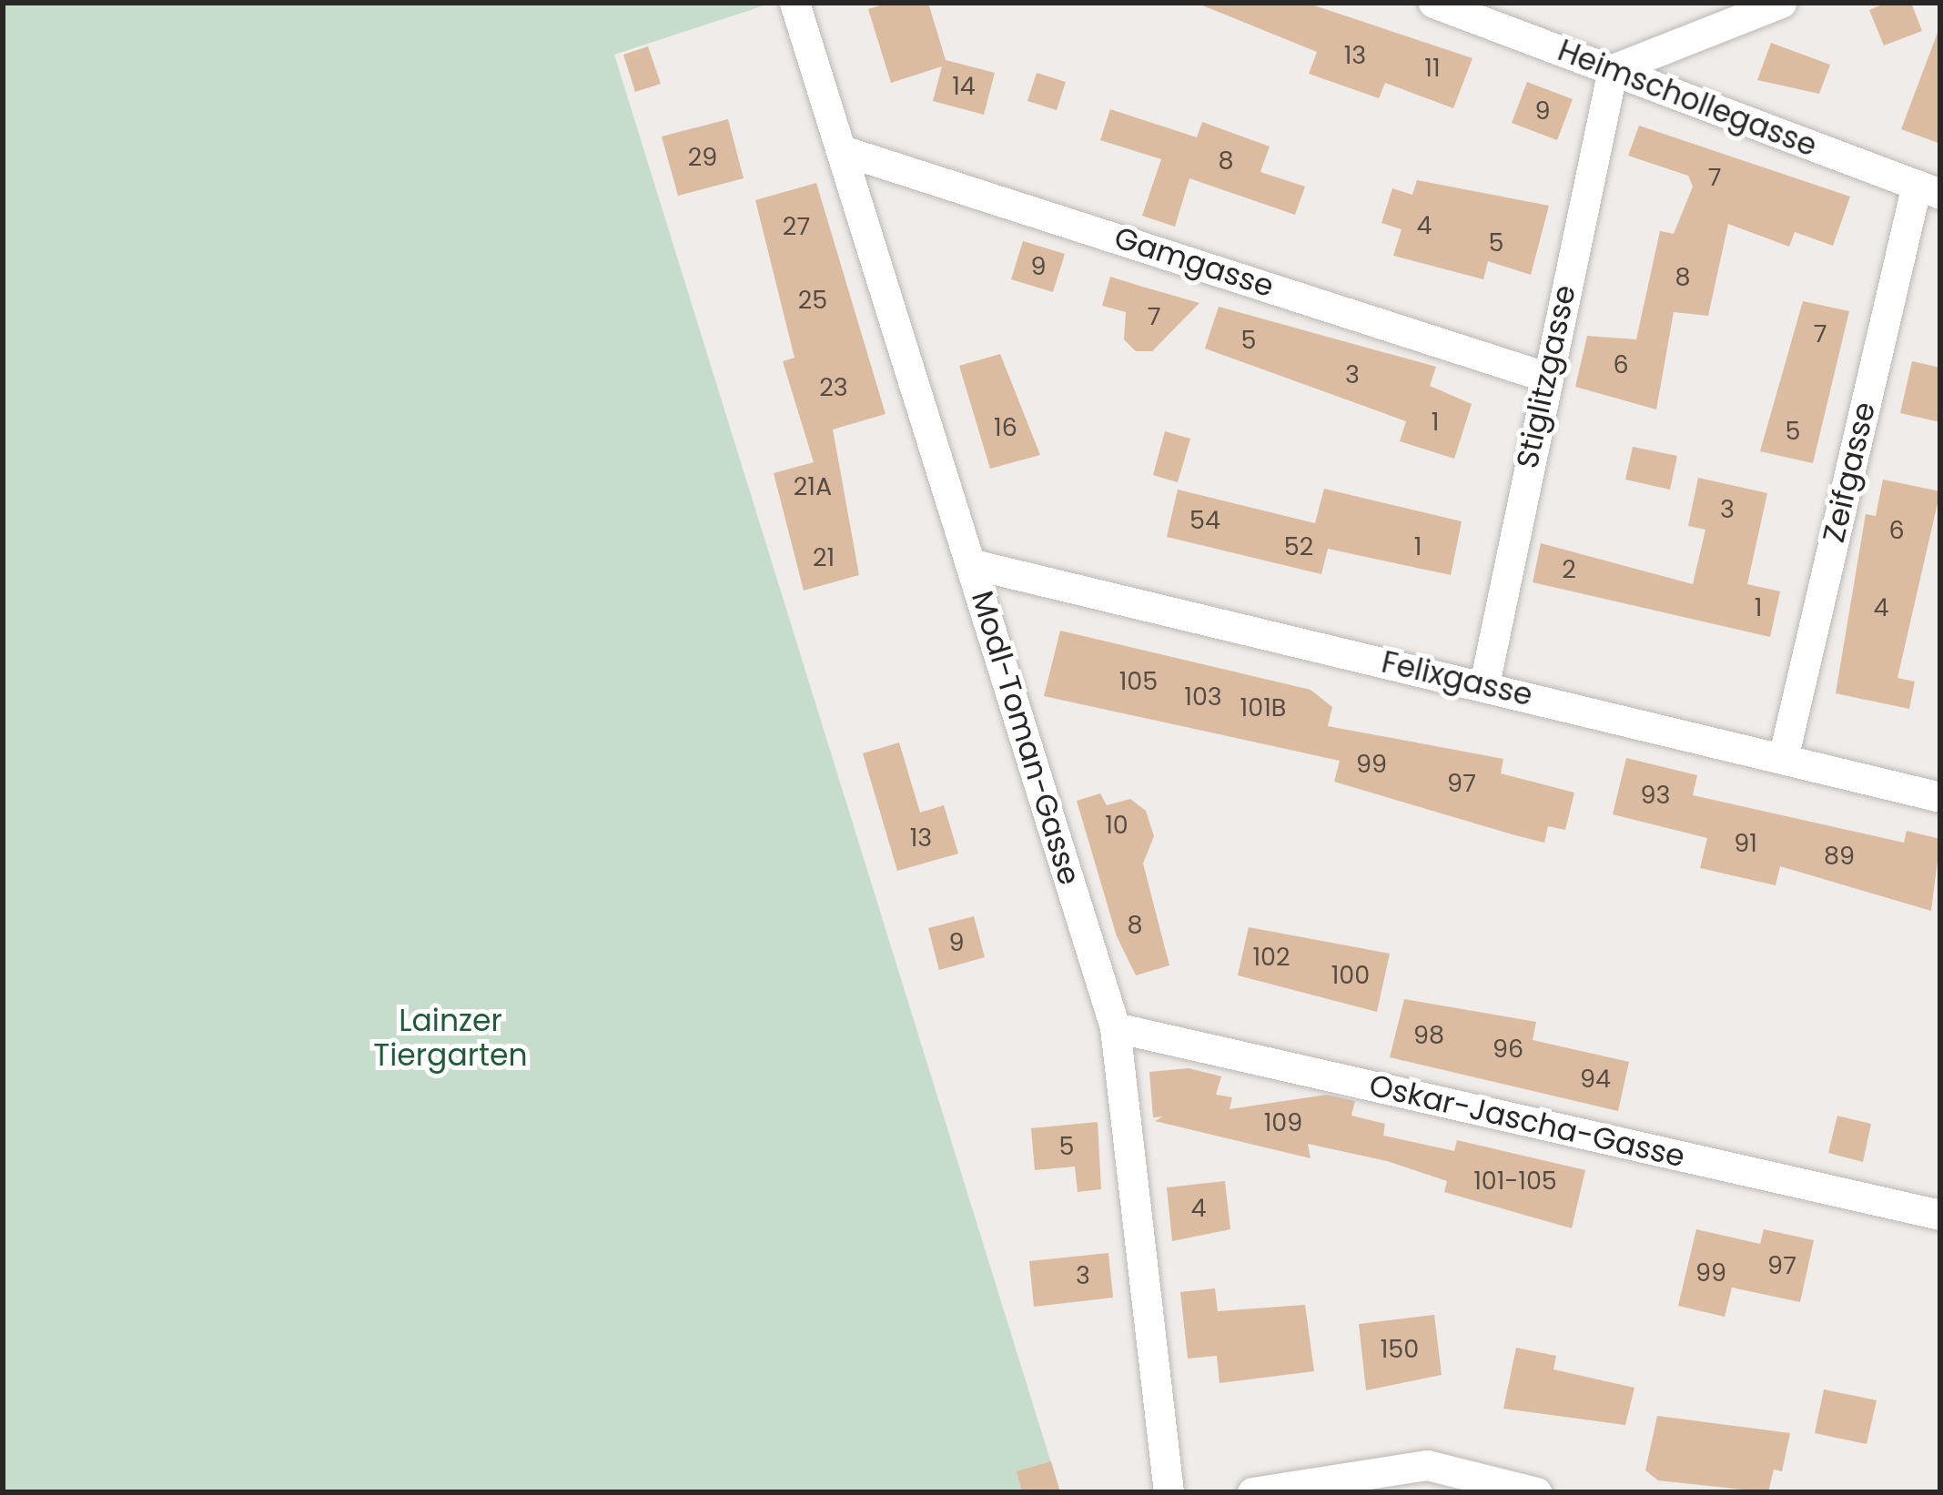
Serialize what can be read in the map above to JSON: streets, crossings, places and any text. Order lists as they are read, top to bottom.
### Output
{
  "streets": {
    "street": [
      "Heimschollegasse",
      "Gamgasse",
      "Stiglitzgasse",
      "Zeifgasse",
      "Felixgasse",
      "Modl-Toman-Gasse",
      "Oskar-Jascha-Gasse"
    ]
  },
  "crossings": [
    ["Heimschollegasse", "Stiglitzgasse"],
    ["Heimschollegasse", "Zeifgasse"],
    ["Gamgasse", "Stiglitzgasse"],
    ["Gamgasse", "Modl-Toman-Gasse"],
    ["Stiglitzgasse", "Felixgasse"],
    ["Zeifgasse", "Felixgasse"],
    ["Felixgasse", "Modl-Toman-Gasse"],
    ["Modl-Toman-Gasse", "Oskar-Jascha-Gasse"]
  ],
  "parks": ["Lainzer Tiergarten"],
  "house_numbers": [
    "13",
    "11",
    "14",
    "9",
    "29",
    "8",
    "7",
    "4",
    "27",
    "5",
    "9",
    "8",
    "25",
    "7",
    "7",
    "5",
    "6",
    "3",
    "23",
    "1",
    "16",
    "5",
    "21A",
    "3",
    "54",
    "6",
    "52",
    "1",
    "21",
    "2",
    "1",
    "4",
    "105",
    "103",
    "101B",
    "99",
    "97",
    "93",
    "10",
    "13",
    "91",
    "89",
    "8",
    "9",
    "102",
    "100",
    "98",
    "96",
    "94",
    "109",
    "5",
    "101-105",
    "4",
    "97",
    "99",
    "3",
    "150"
  ]
}
